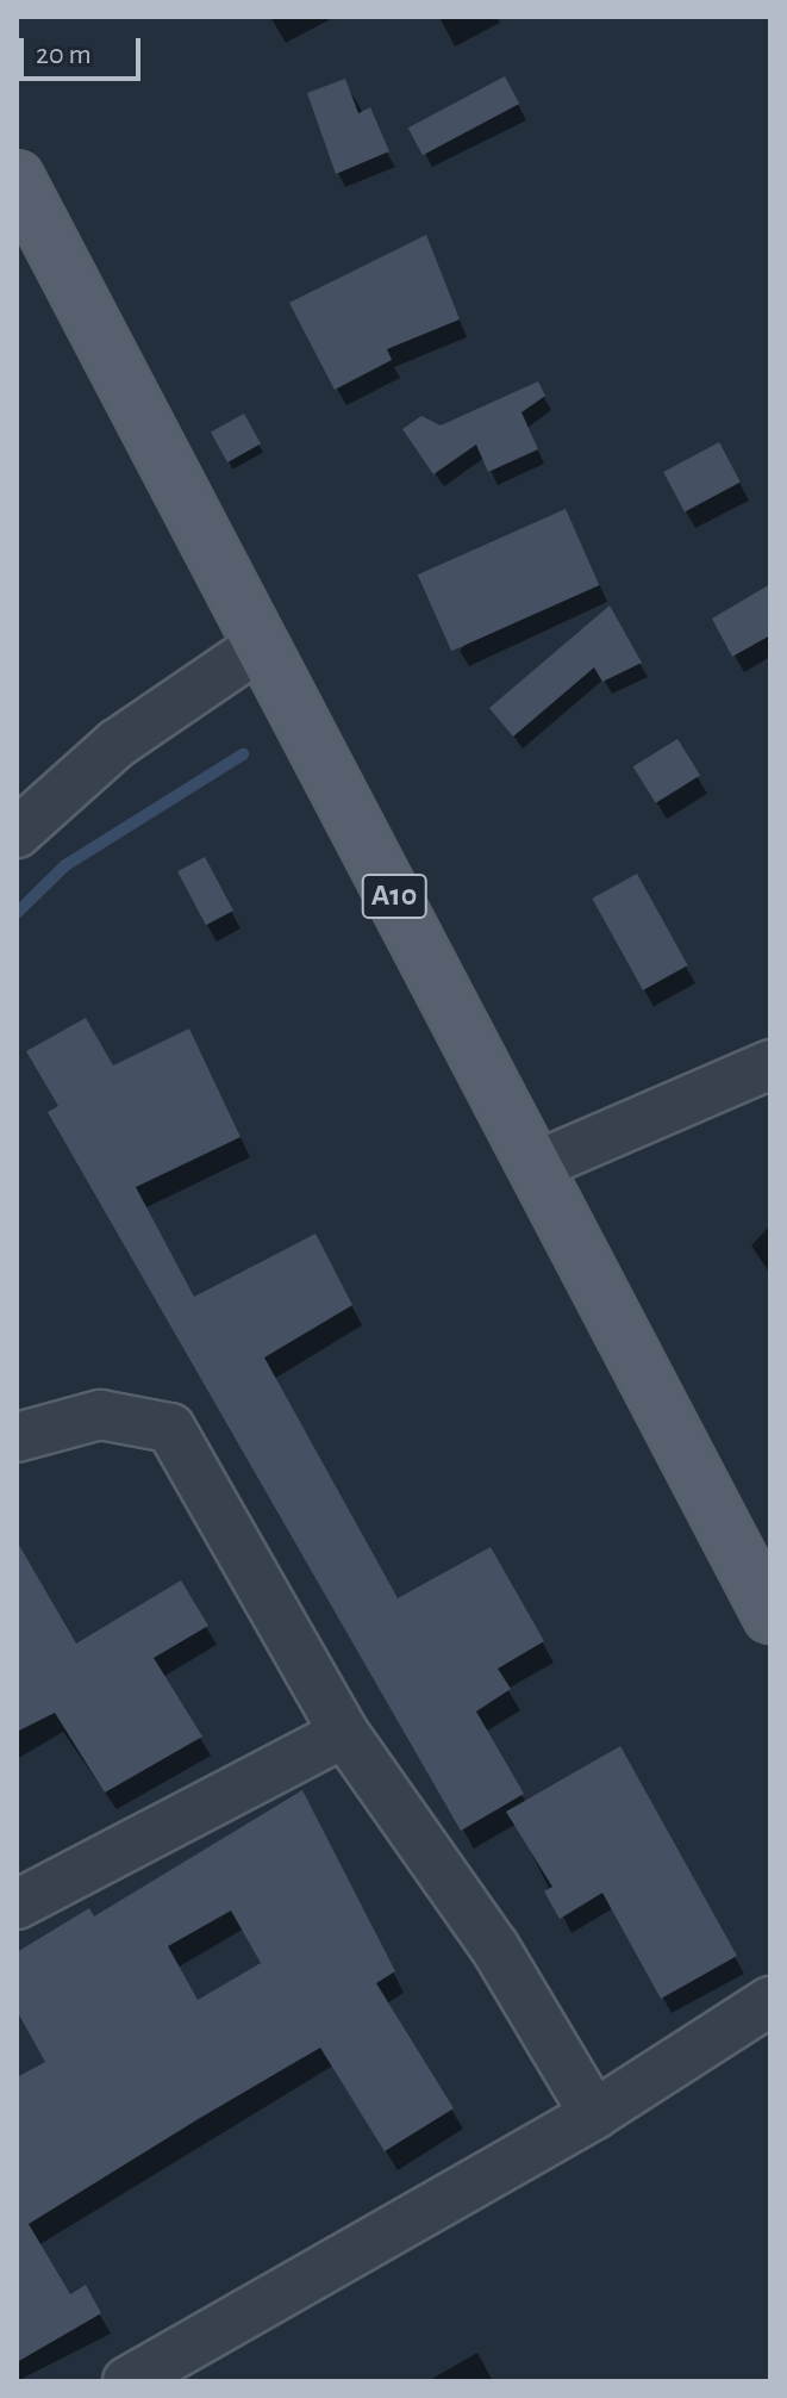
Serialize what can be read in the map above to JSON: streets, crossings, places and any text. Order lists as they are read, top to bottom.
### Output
{
  "streets": {
    "main road": ["A10"]
  },
  "scale_bar": "20 m"
}
